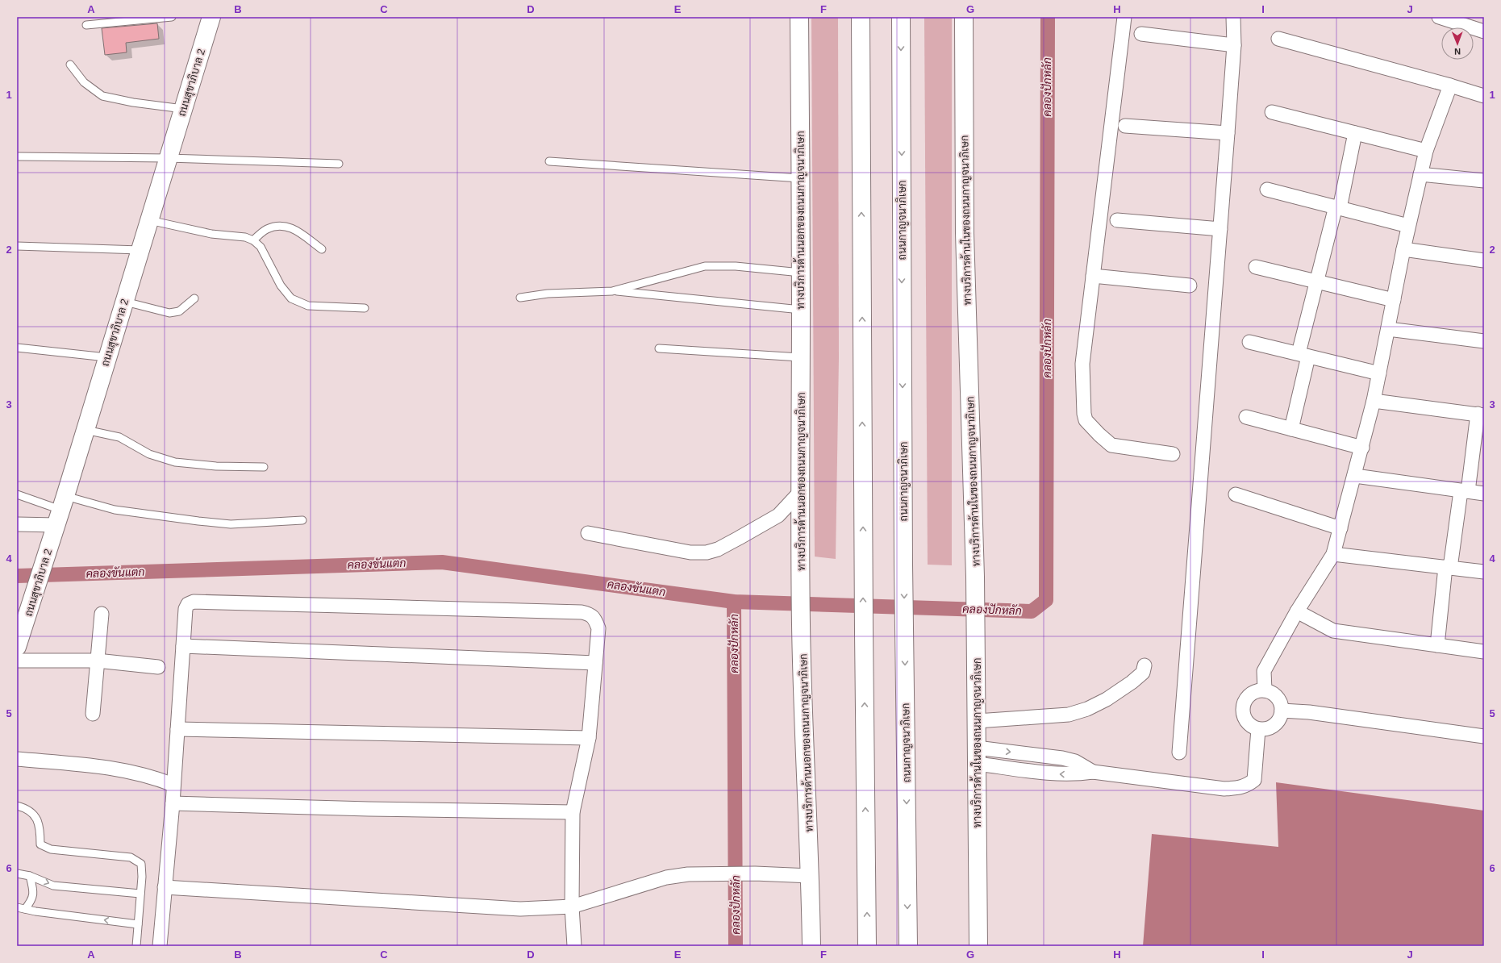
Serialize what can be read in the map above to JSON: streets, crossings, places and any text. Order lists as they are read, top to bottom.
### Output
{
  "streets": {
    "main road": [
      "ถนนสุขาภิบาล 2",
      "ทางบริการด้านนอกของถนนกาญจนาภิเษก",
      "ถนนกาญจนาภิเษก",
      "ทางบริการด้านในของถนนกาญจนาภิเษก"
    ]
  },
  "water": ["คลองปักหลัก", "คลองขันแตก"],
  "north": "bottom",
  "grid": {
    "columns": [
      "A",
      "B",
      "C",
      "D",
      "E",
      "F",
      "G",
      "H",
      "I",
      "J"
    ],
    "rows": [
      "1",
      "2",
      "3",
      "4",
      "5",
      "6"
    ]
  }
}
